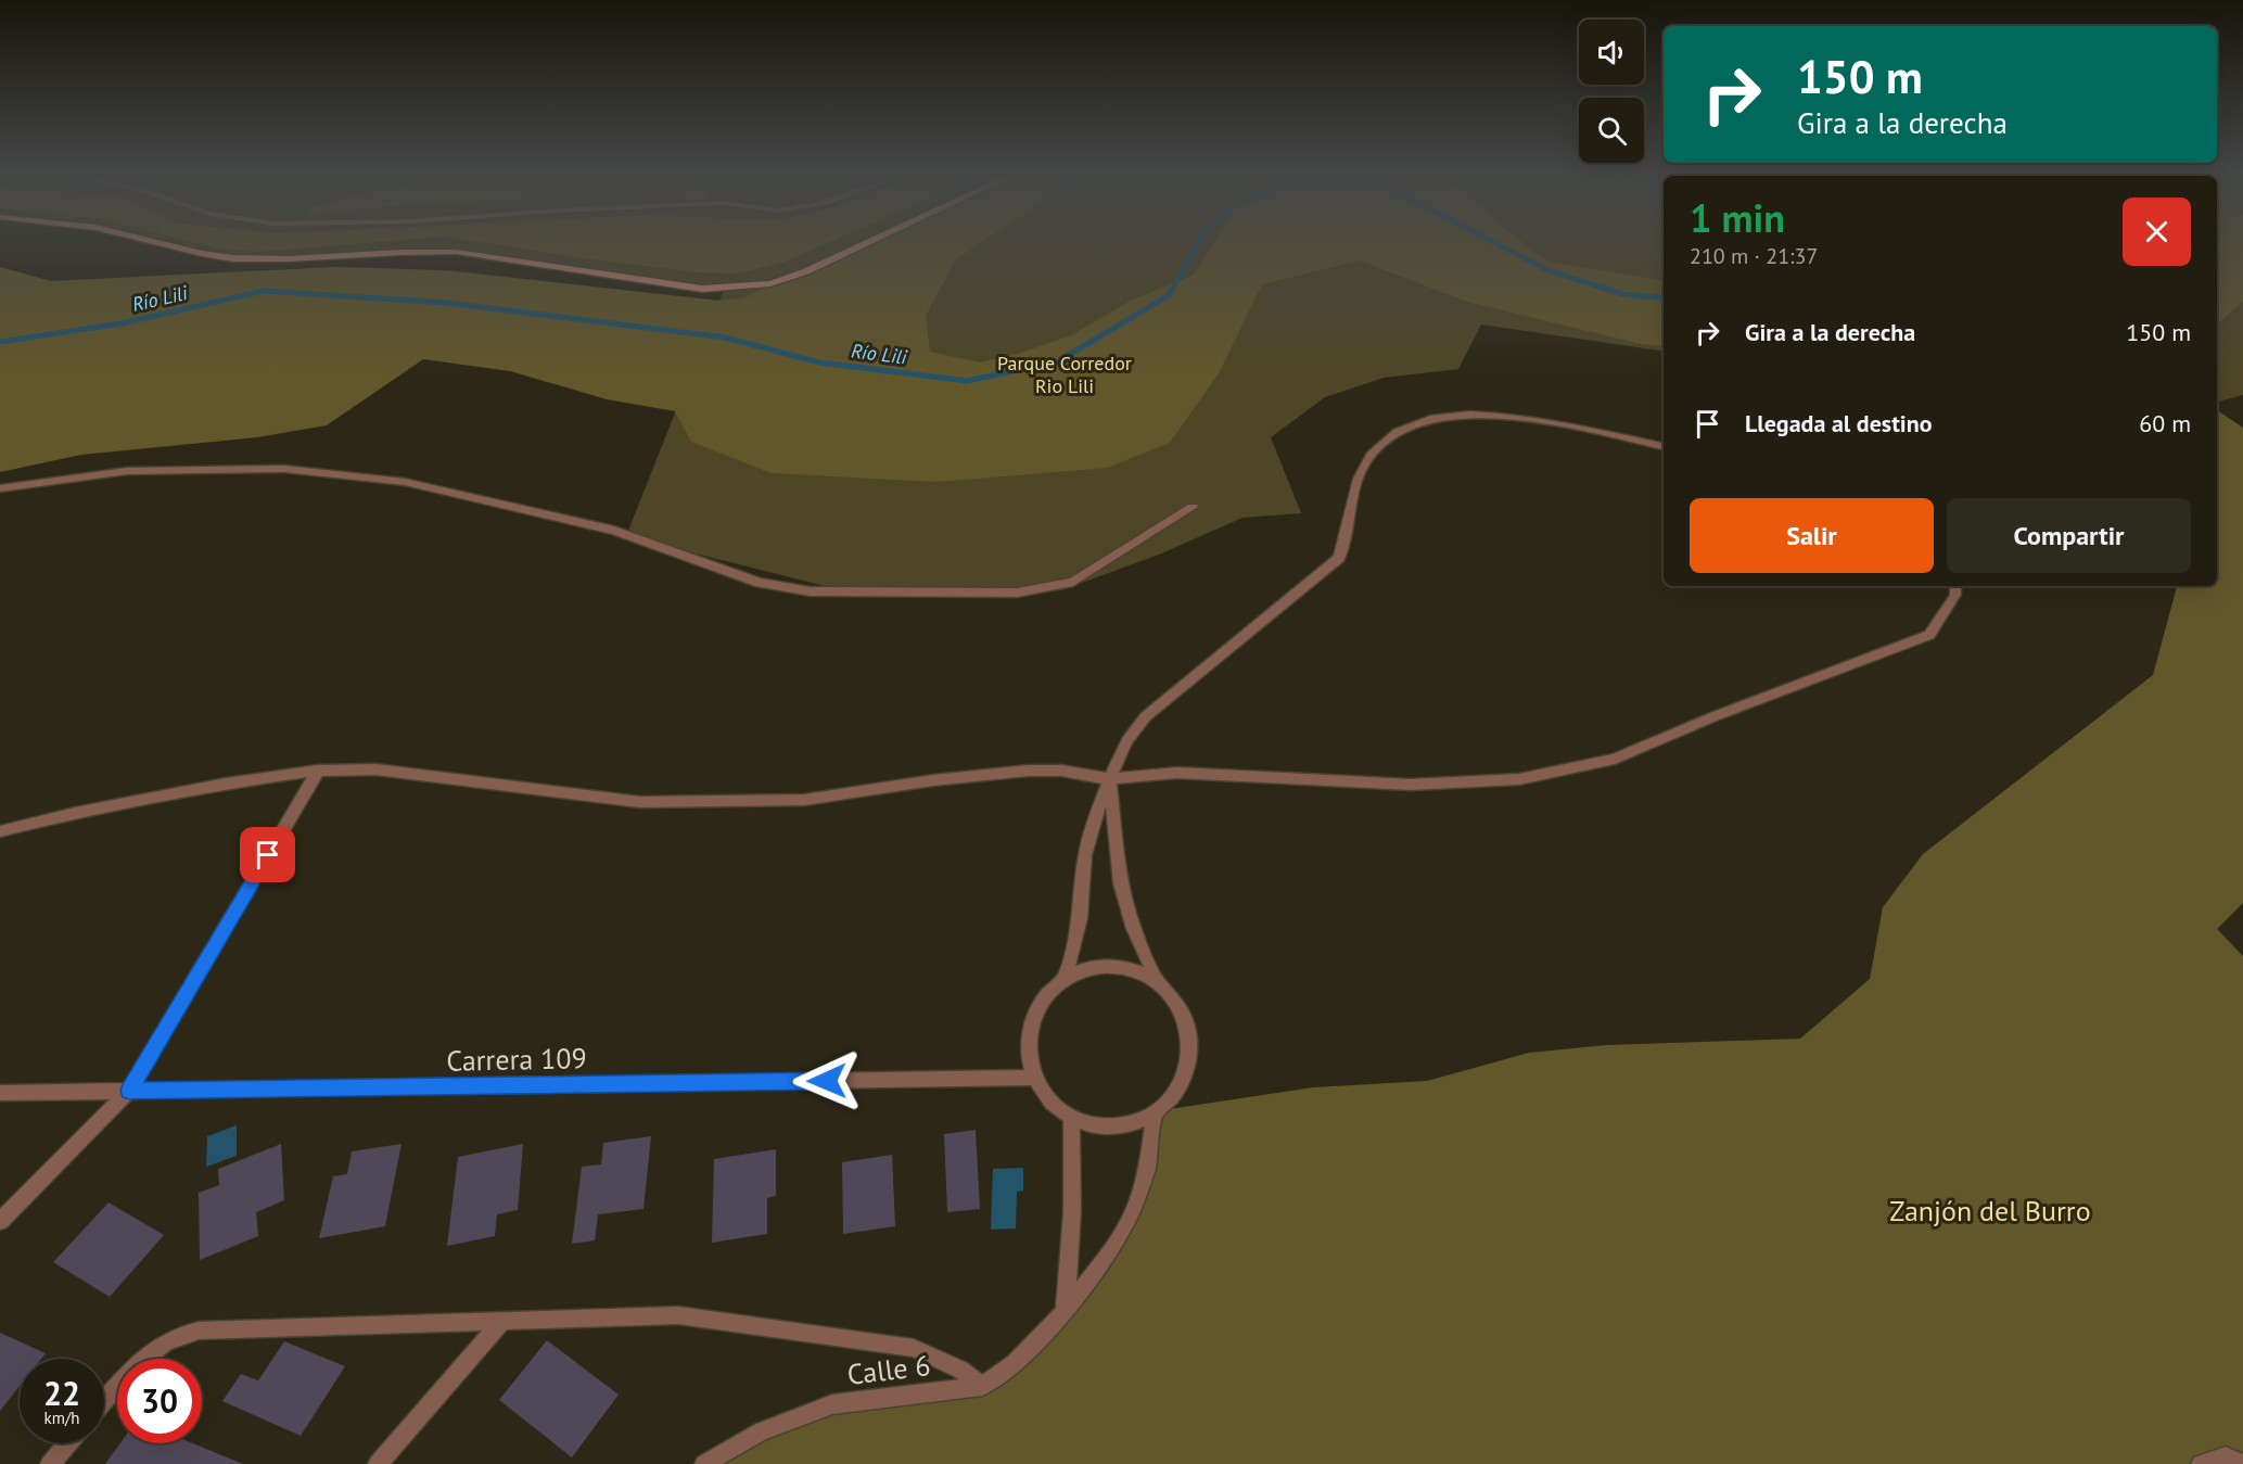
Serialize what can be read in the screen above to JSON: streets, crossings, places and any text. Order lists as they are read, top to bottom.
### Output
{
  "streets": {
    "street": ["Carrera 109", "Calle 6"]
  },
  "crossings": [
    ["Carrera 109", "Calle 6"]
  ],
  "water": ["Río Lili"],
  "parks": ["Parque Corredor Rio Lili", "Zanjón del Burro"],
  "page": {
    "turn": ["150 m", "Gira a la derecha"],
    "heading": ["1 min", "210 m · 21:37"],
    "list": [
      {
        "name": "Gira a la derecha",
        "value": "150 m"
      },
      {
        "name": "Llegada al destino",
        "value": "60 m"
      }
    ],
    "buttons": ["Salir", "Compartir"],
    "speed": "22 km/h",
    "limit": "30"
  }
}
